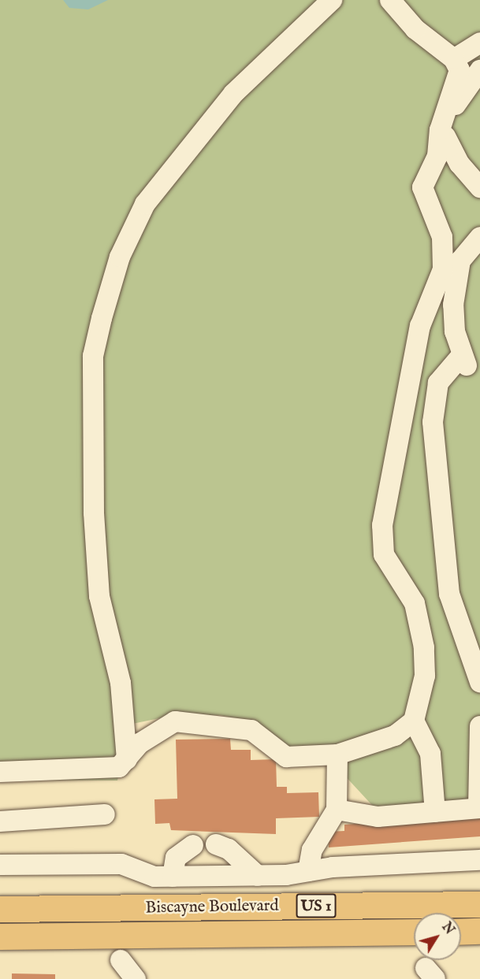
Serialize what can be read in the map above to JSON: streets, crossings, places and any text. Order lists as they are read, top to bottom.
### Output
{
  "streets": {
    "main road": ["US 1", "Biscayne Boulevard"]
  },
  "north": "top right"
}
